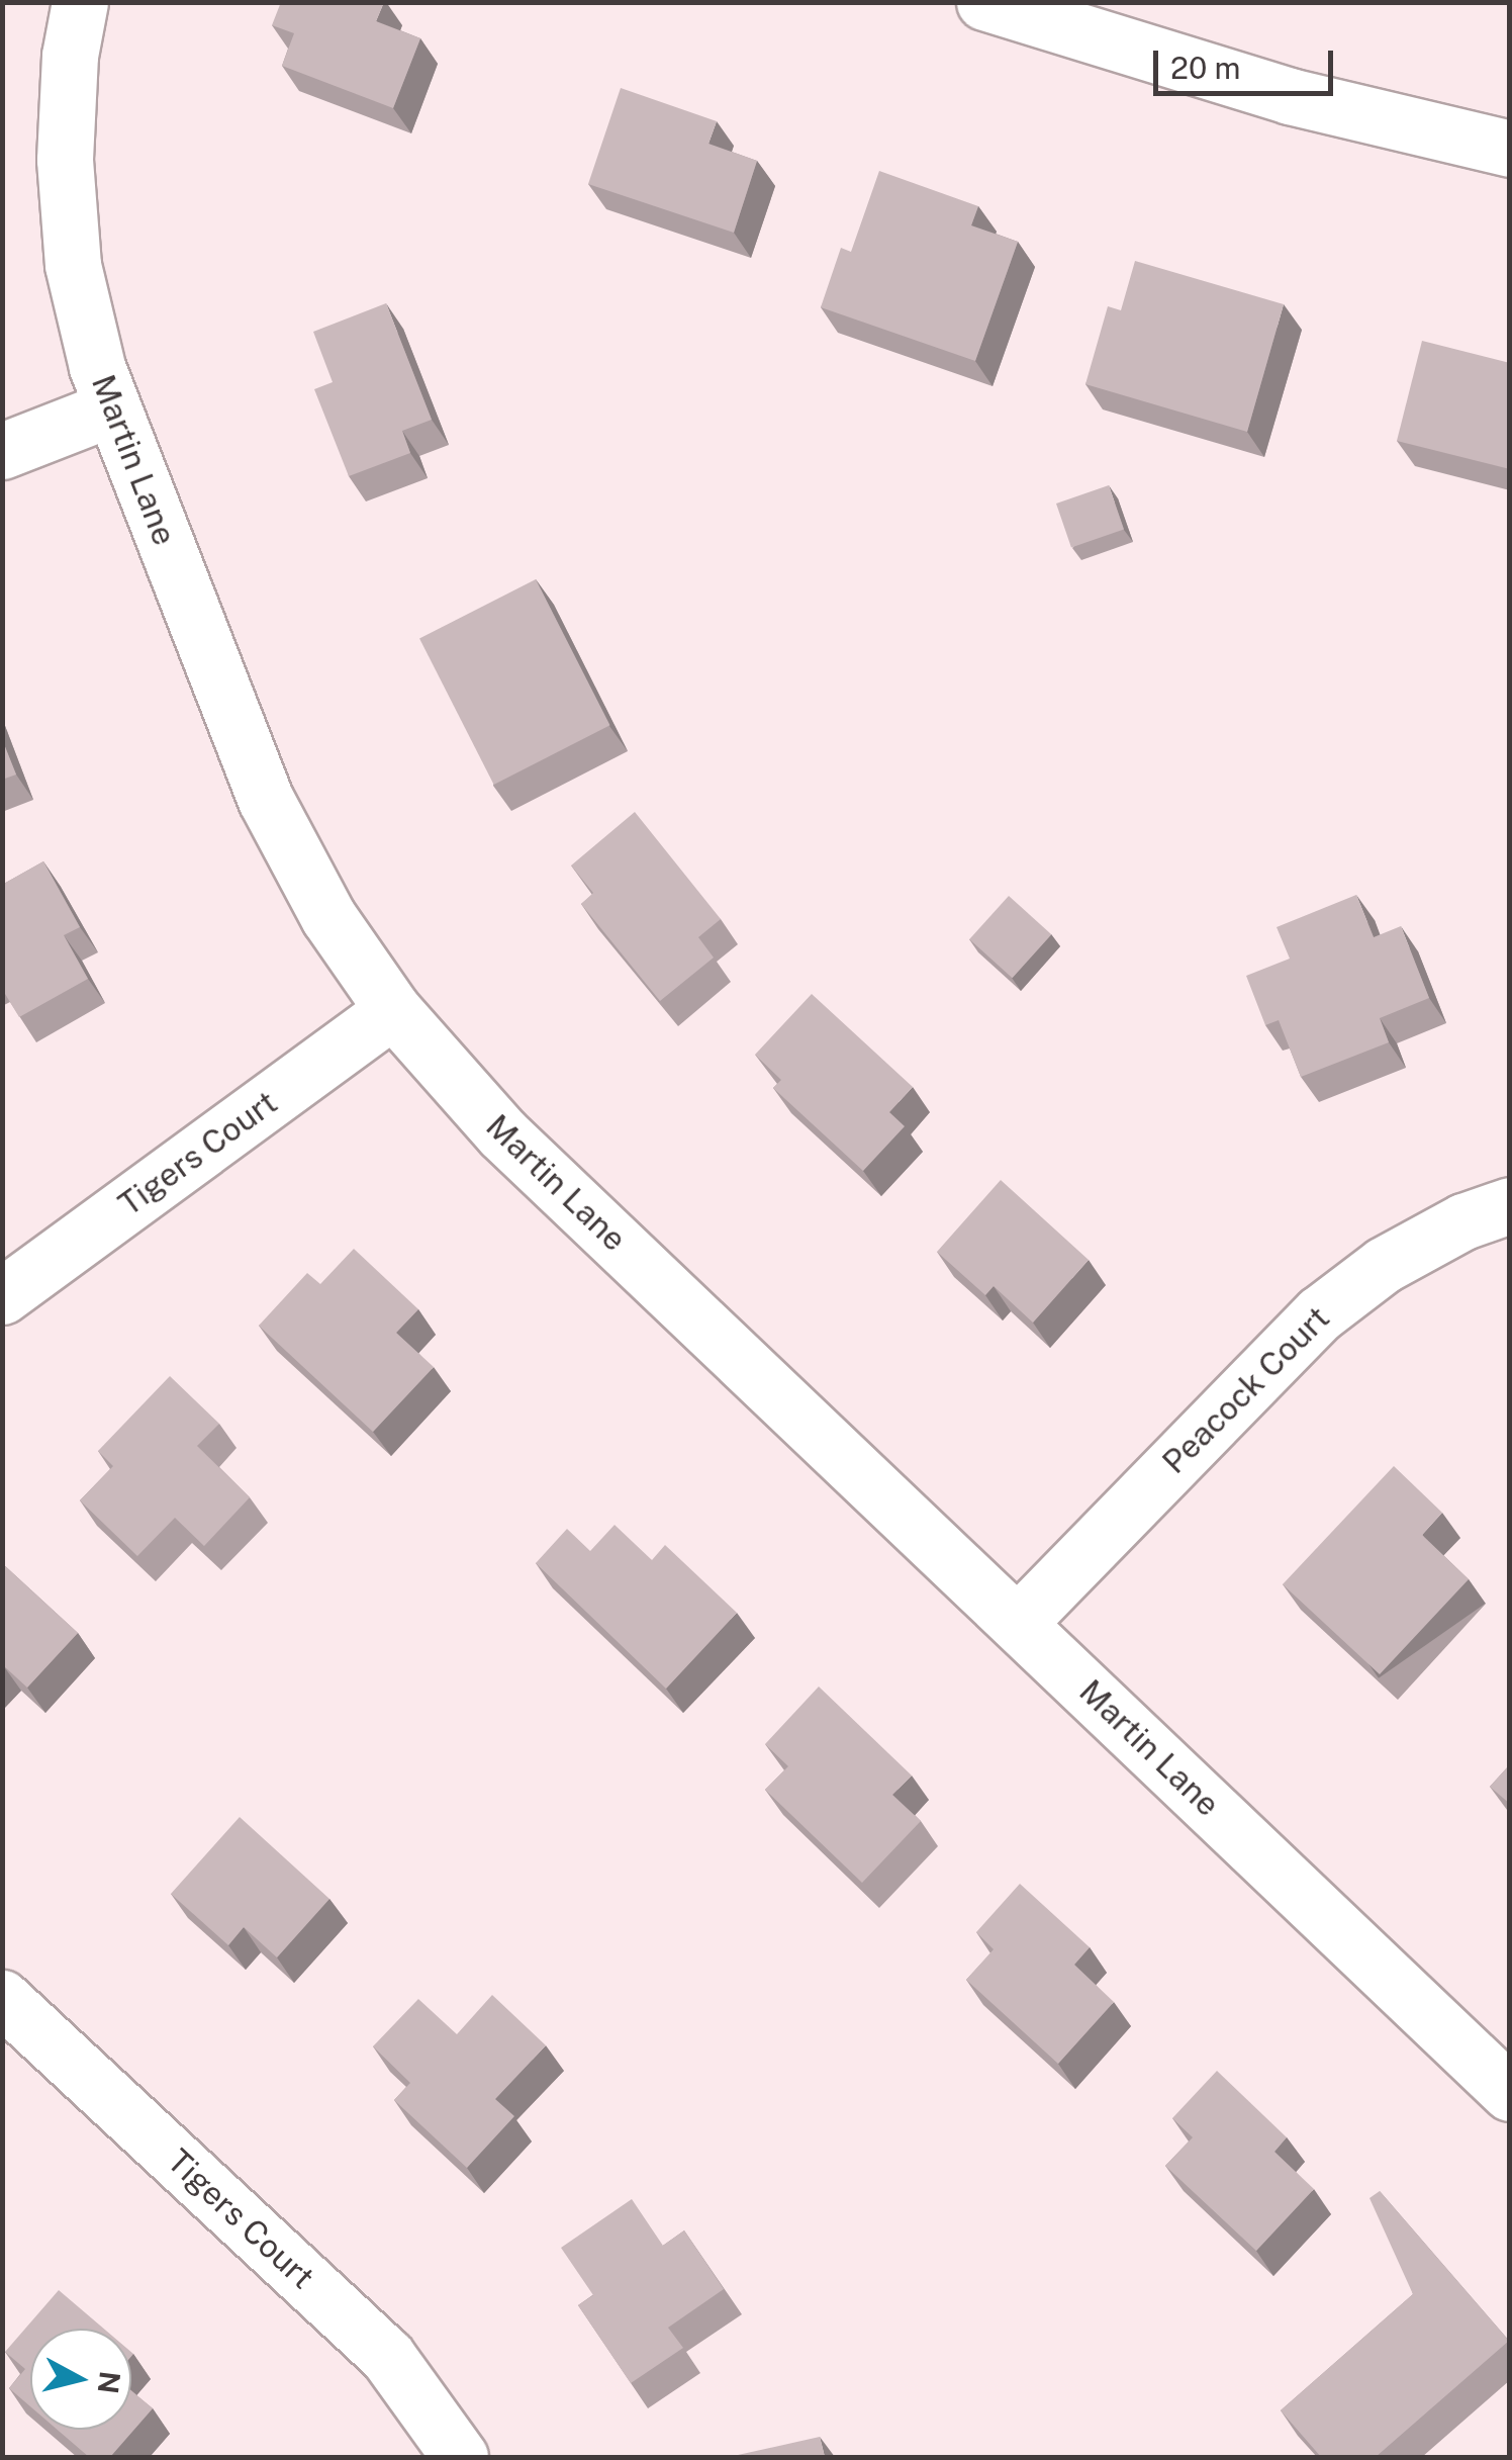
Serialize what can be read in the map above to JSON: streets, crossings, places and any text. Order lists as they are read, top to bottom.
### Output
{
  "streets": {
    "street": ["Martin Lane", "Tigers Court", "Peacock Court"]
  },
  "crossings": [
    ["Martin Lane", "Tigers Court"],
    ["Martin Lane", "Peacock Court"]
  ],
  "scale_bar": "20 m",
  "north": "right"
}
